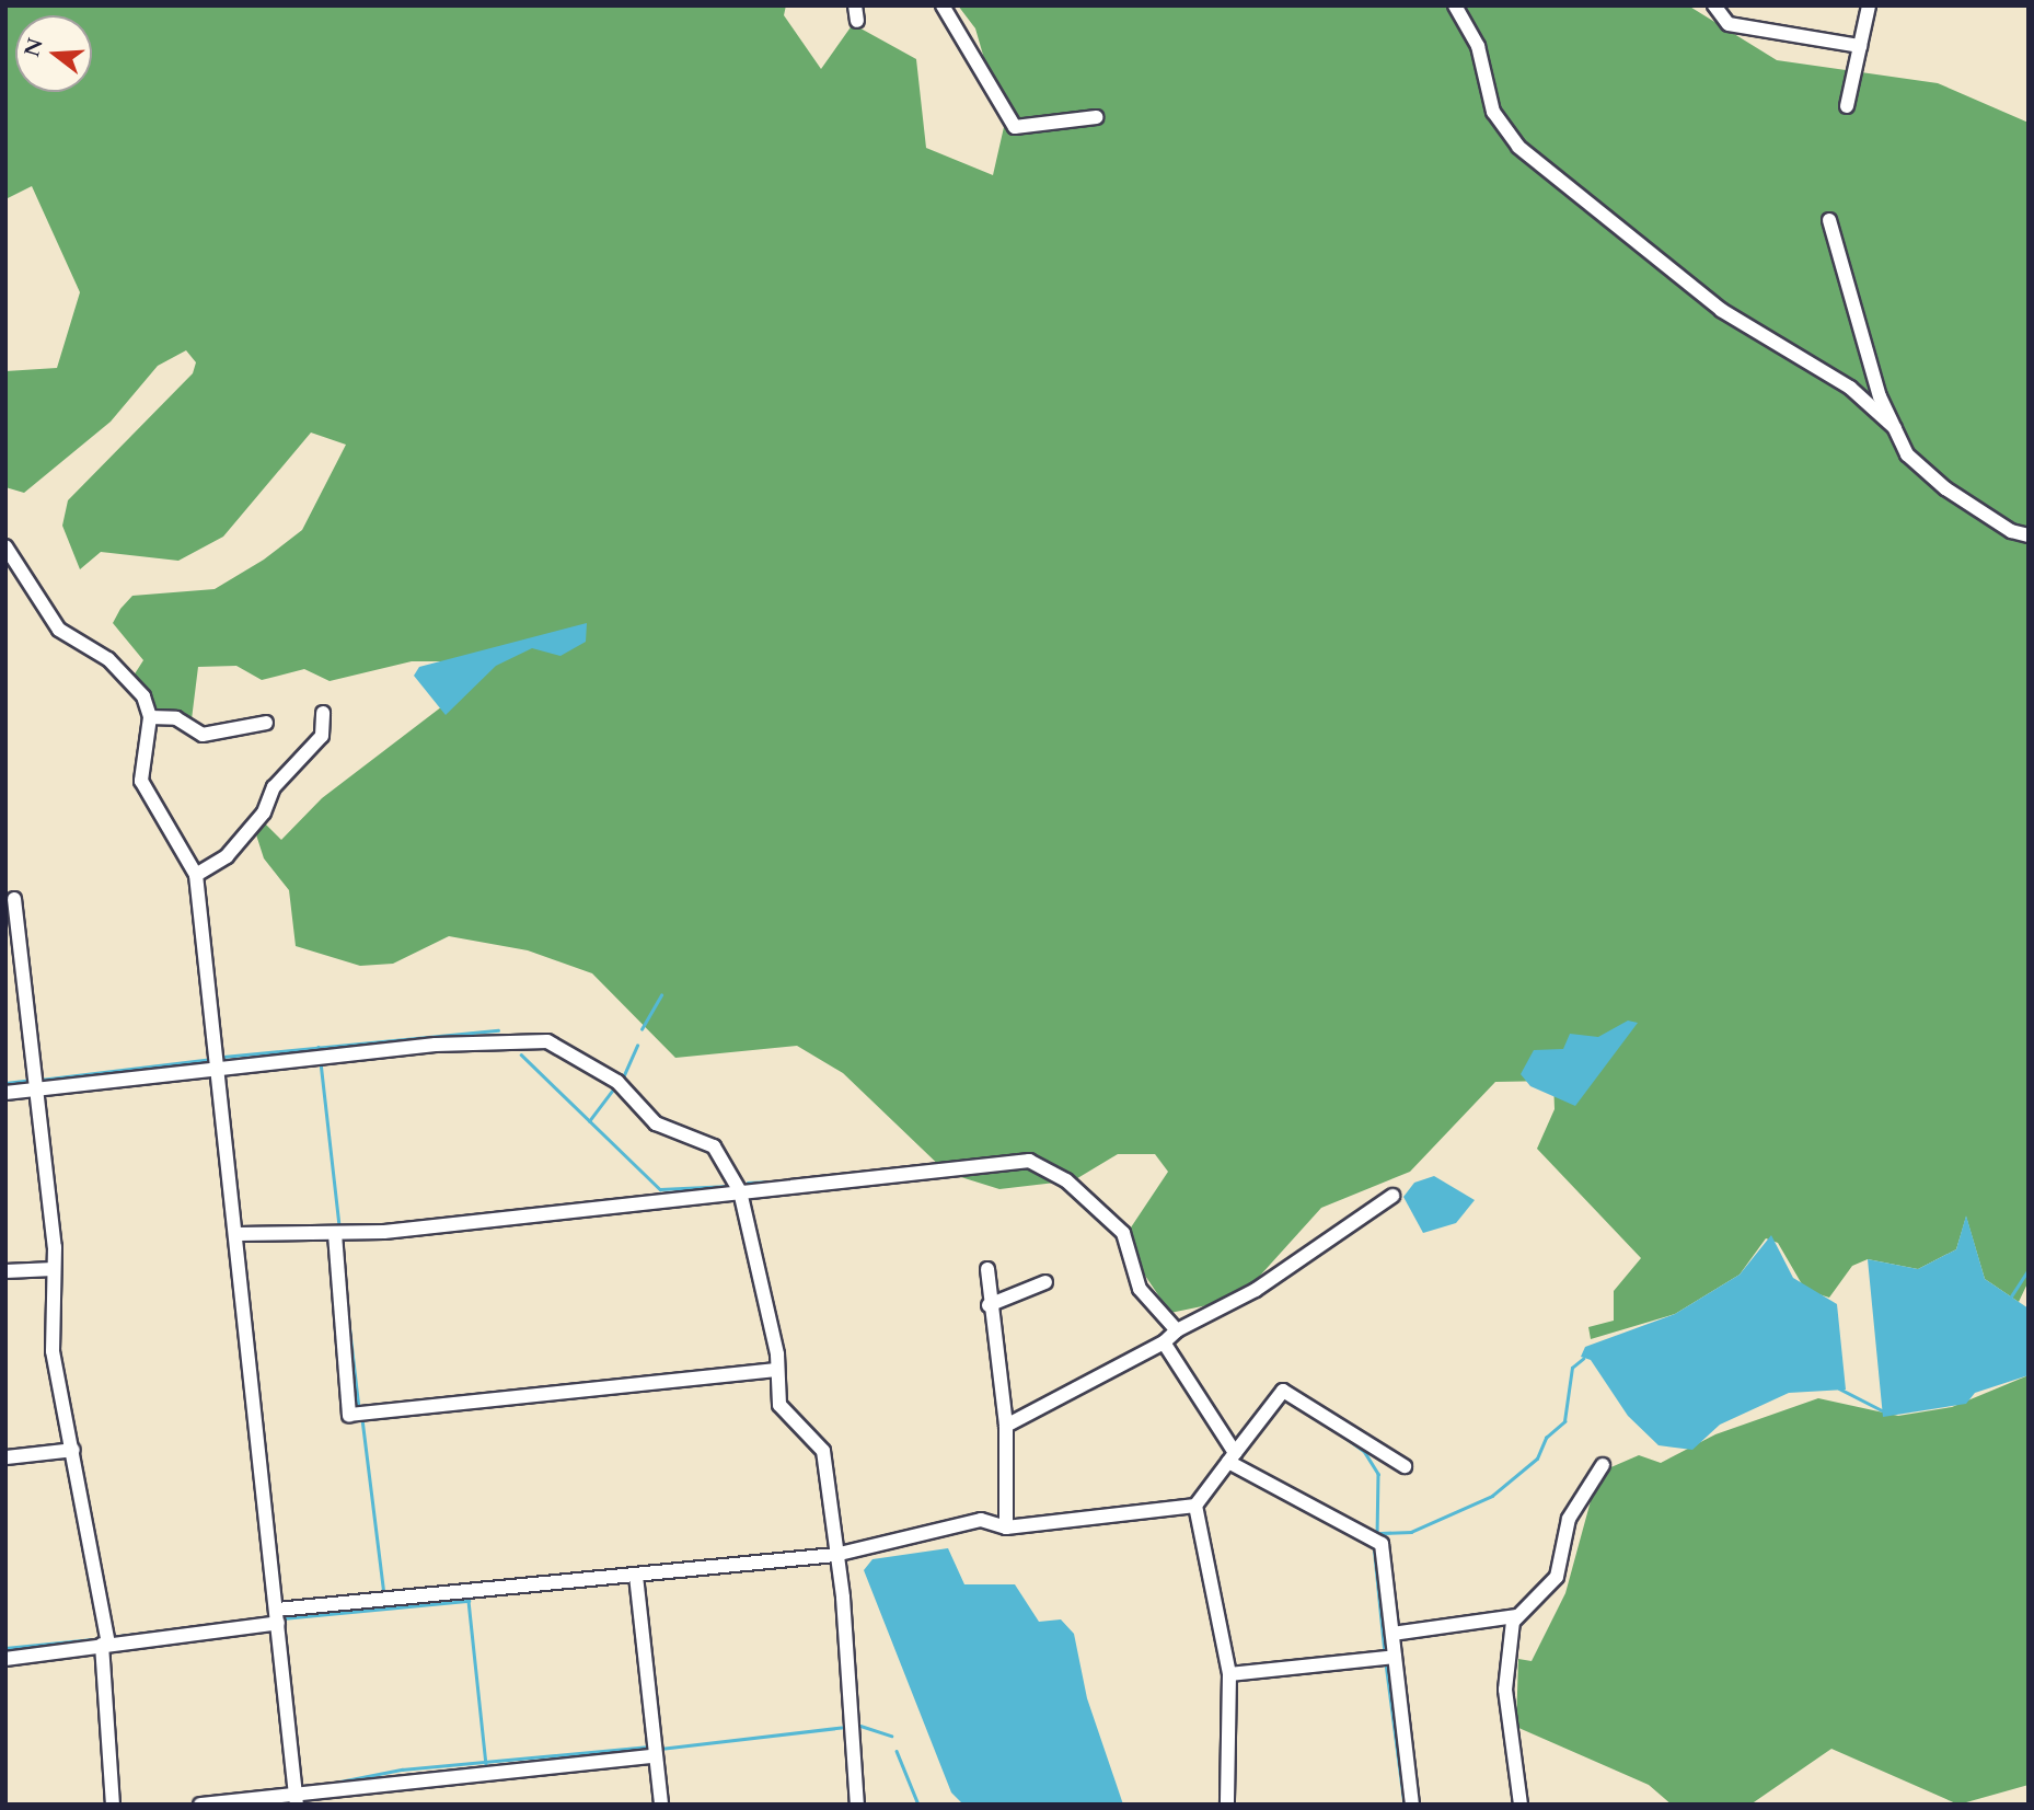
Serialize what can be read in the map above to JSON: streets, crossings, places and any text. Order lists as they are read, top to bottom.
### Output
{
  "north": "left"
}
